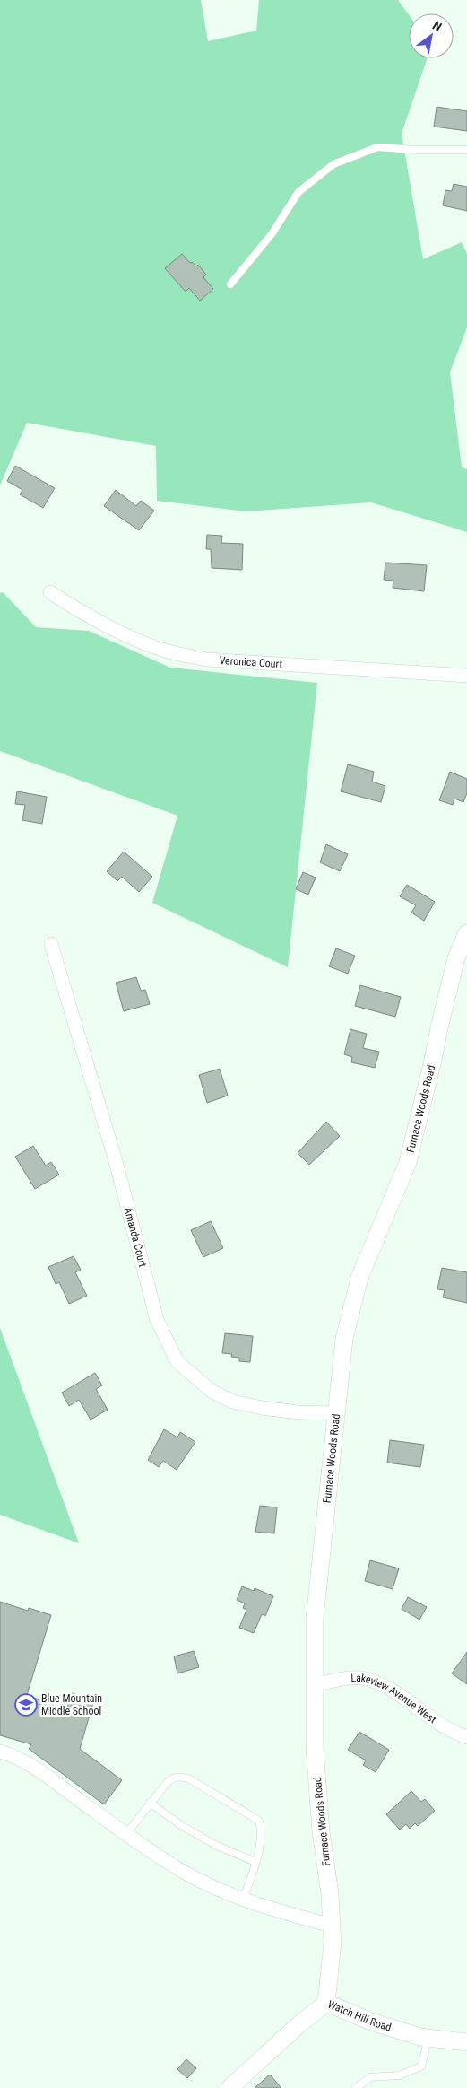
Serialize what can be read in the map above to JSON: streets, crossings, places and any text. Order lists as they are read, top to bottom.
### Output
{
  "streets": {
    "street": [
      "Veronica Court",
      "Furnace Woods Road",
      "Amanda Court",
      "Lakeview Avenue West",
      "Watch Hill Road"
    ]
  },
  "crossings": [
    ["Furnace Woods Road", "Amanda Court"],
    ["Furnace Woods Road", "Lakeview Avenue West"],
    ["Furnace Woods Road", "Watch Hill Road"]
  ],
  "places": {
    "school or university": ["Blue Mountain Middle School"]
  },
  "north": "top right"
}
